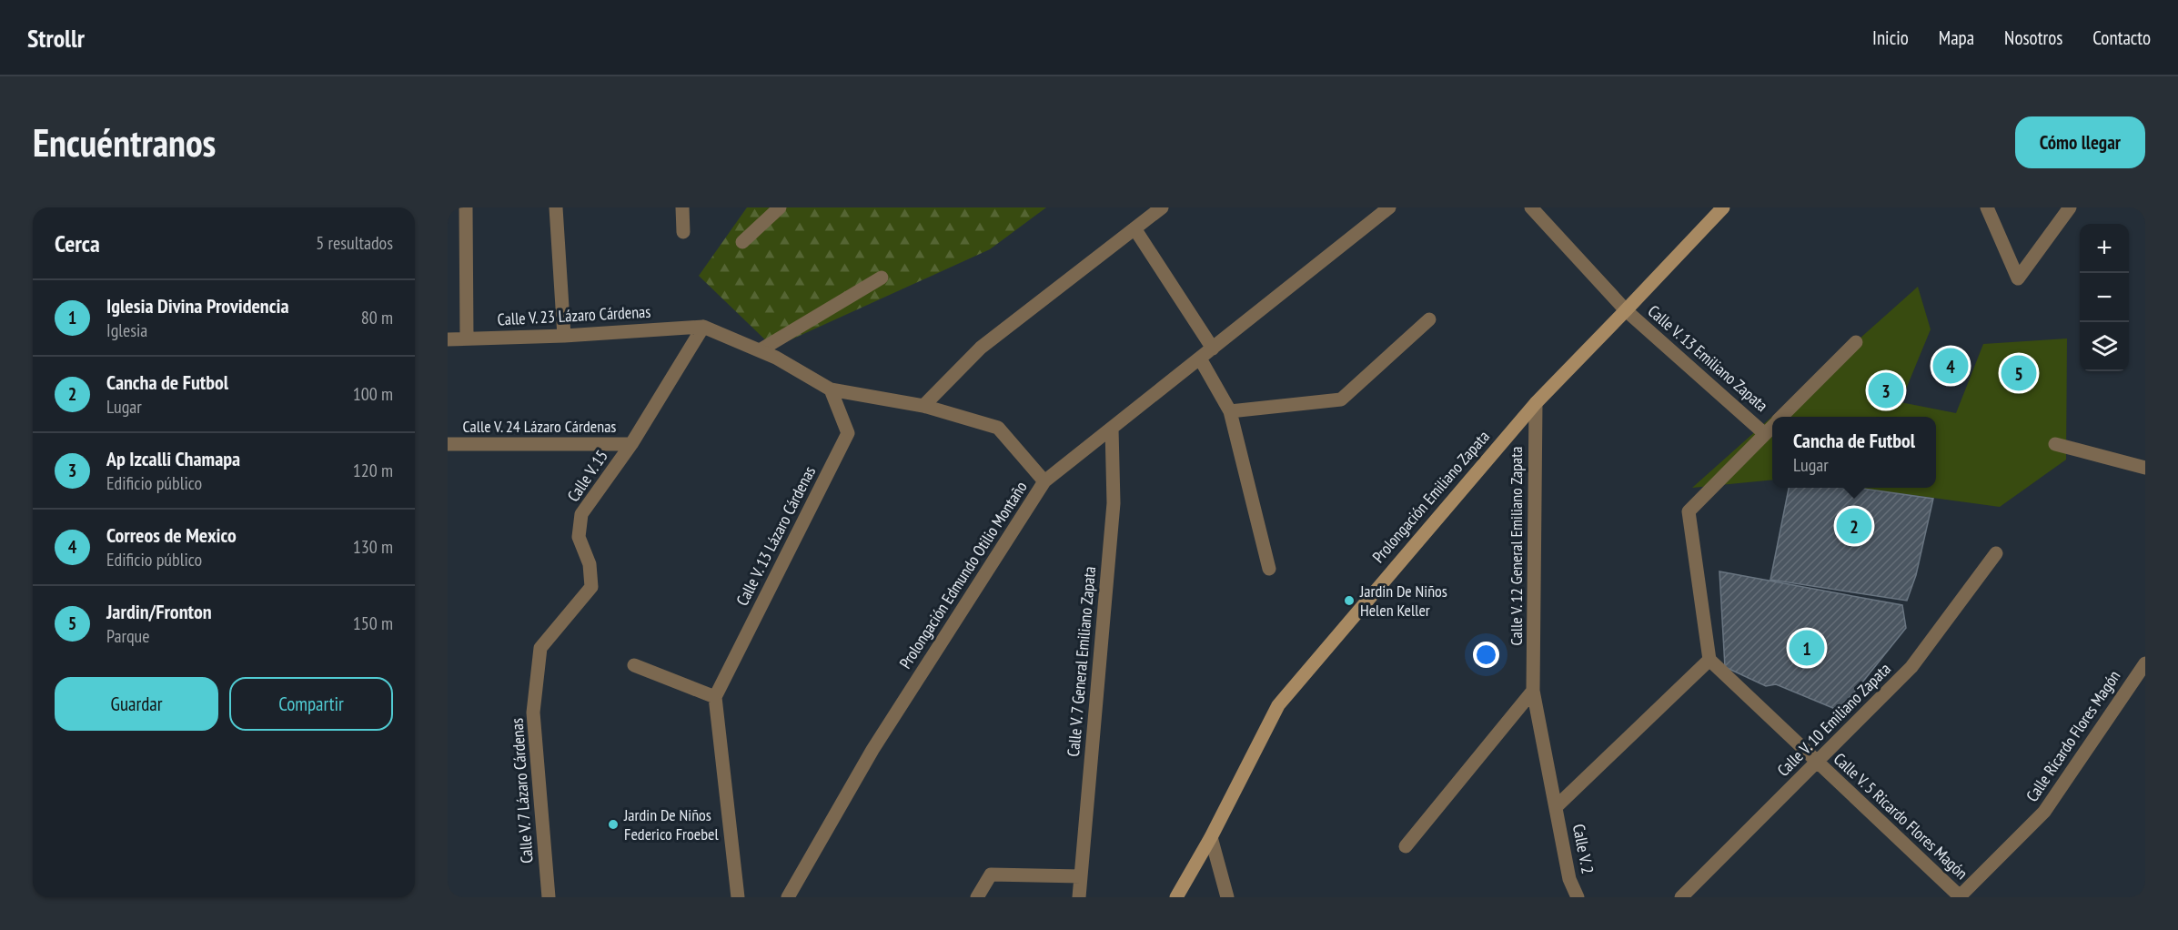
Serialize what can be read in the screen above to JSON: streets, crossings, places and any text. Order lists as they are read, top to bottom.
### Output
{
  "streets": {
    "main road": ["Prolongación Emiliano Zapata"],
    "street": [
      "Calle V. 23 Lázaro Cárdenas",
      "Calle V. 13 Emiliano Zapata",
      "Calle V. 24 Lázaro Cárdenas",
      "Calle V. 15",
      "Calle V. 13 Lázaro Cárdenas",
      "Calle V. 12 General Emiliano Zapata",
      "Prolongación Edmundo Otilio Montaño",
      "Calle V. 7 General Emiliano Zapata",
      "Calle V. 10 Emiliano Zapata",
      "Calle Ricardo Flores Magón",
      "Calle V. 7 Lázaro Cárdenas",
      "Calle V. 5 Ricardo Flores Magón",
      "Calle V. 2"
    ]
  },
  "crossings": [
    ["Calle V. 23 Lázaro Cárdenas", "Calle V. 15"],
    ["Calle V. 13 Emiliano Zapata", "Prolongación Emiliano Zapata"],
    ["Calle V. 24 Lázaro Cárdenas", "Calle V. 15"],
    ["Calle V. 15", "Calle V. 7 Lázaro Cárdenas"],
    ["Prolongación Emiliano Zapata", "Calle V. 12 General Emiliano Zapata"],
    ["Calle V. 12 General Emiliano Zapata", "Calle V. 2"],
    ["Prolongación Edmundo Otilio Montaño", "Calle V. 7 General Emiliano Zapata"],
    ["Calle V. 10 Emiliano Zapata", "Calle V. 5 Ricardo Flores Magón"],
    ["Calle Ricardo Flores Magón", "Calle V. 5 Ricardo Flores Magón"]
  ],
  "places": ["Jardin De Niños Helen Keller", "Jardin De Niños Federico Froebel"],
  "page": {
    "header": "Strollr",
    "nav": [
      "Inicio",
      "Mapa",
      "Nosotros",
      "Contacto"
    ],
    "buttons": [
      "Cómo llegar",
      ["Guardar", "Compartir"]
    ],
    "title": "Encuéntranos",
    "heading": ["Cerca", "5 resultados"],
    "map_buttons": ["+", "−"],
    "list": [
      {
        "mark": "1",
        "name": "Iglesia Divina Providencia",
        "note": "Iglesia",
        "value": "80 m"
      },
      {
        "mark": "2",
        "name": "Cancha de Futbol",
        "note": "Lugar",
        "value": "100 m"
      },
      {
        "mark": "3",
        "name": "Ap Izcalli Chamapa",
        "note": "Edificio público",
        "value": "120 m"
      },
      {
        "mark": "4",
        "name": "Correos de Mexico",
        "note": "Edificio público",
        "value": "130 m"
      },
      {
        "mark": "5",
        "name": "Jardin/Fronton",
        "note": "Parque",
        "value": "150 m"
      }
    ],
    "pins": [
      "4",
      "5",
      "3",
      "2",
      "1"
    ],
    "popup": ["Cancha de Futbol", "Lugar"]
  }
}
